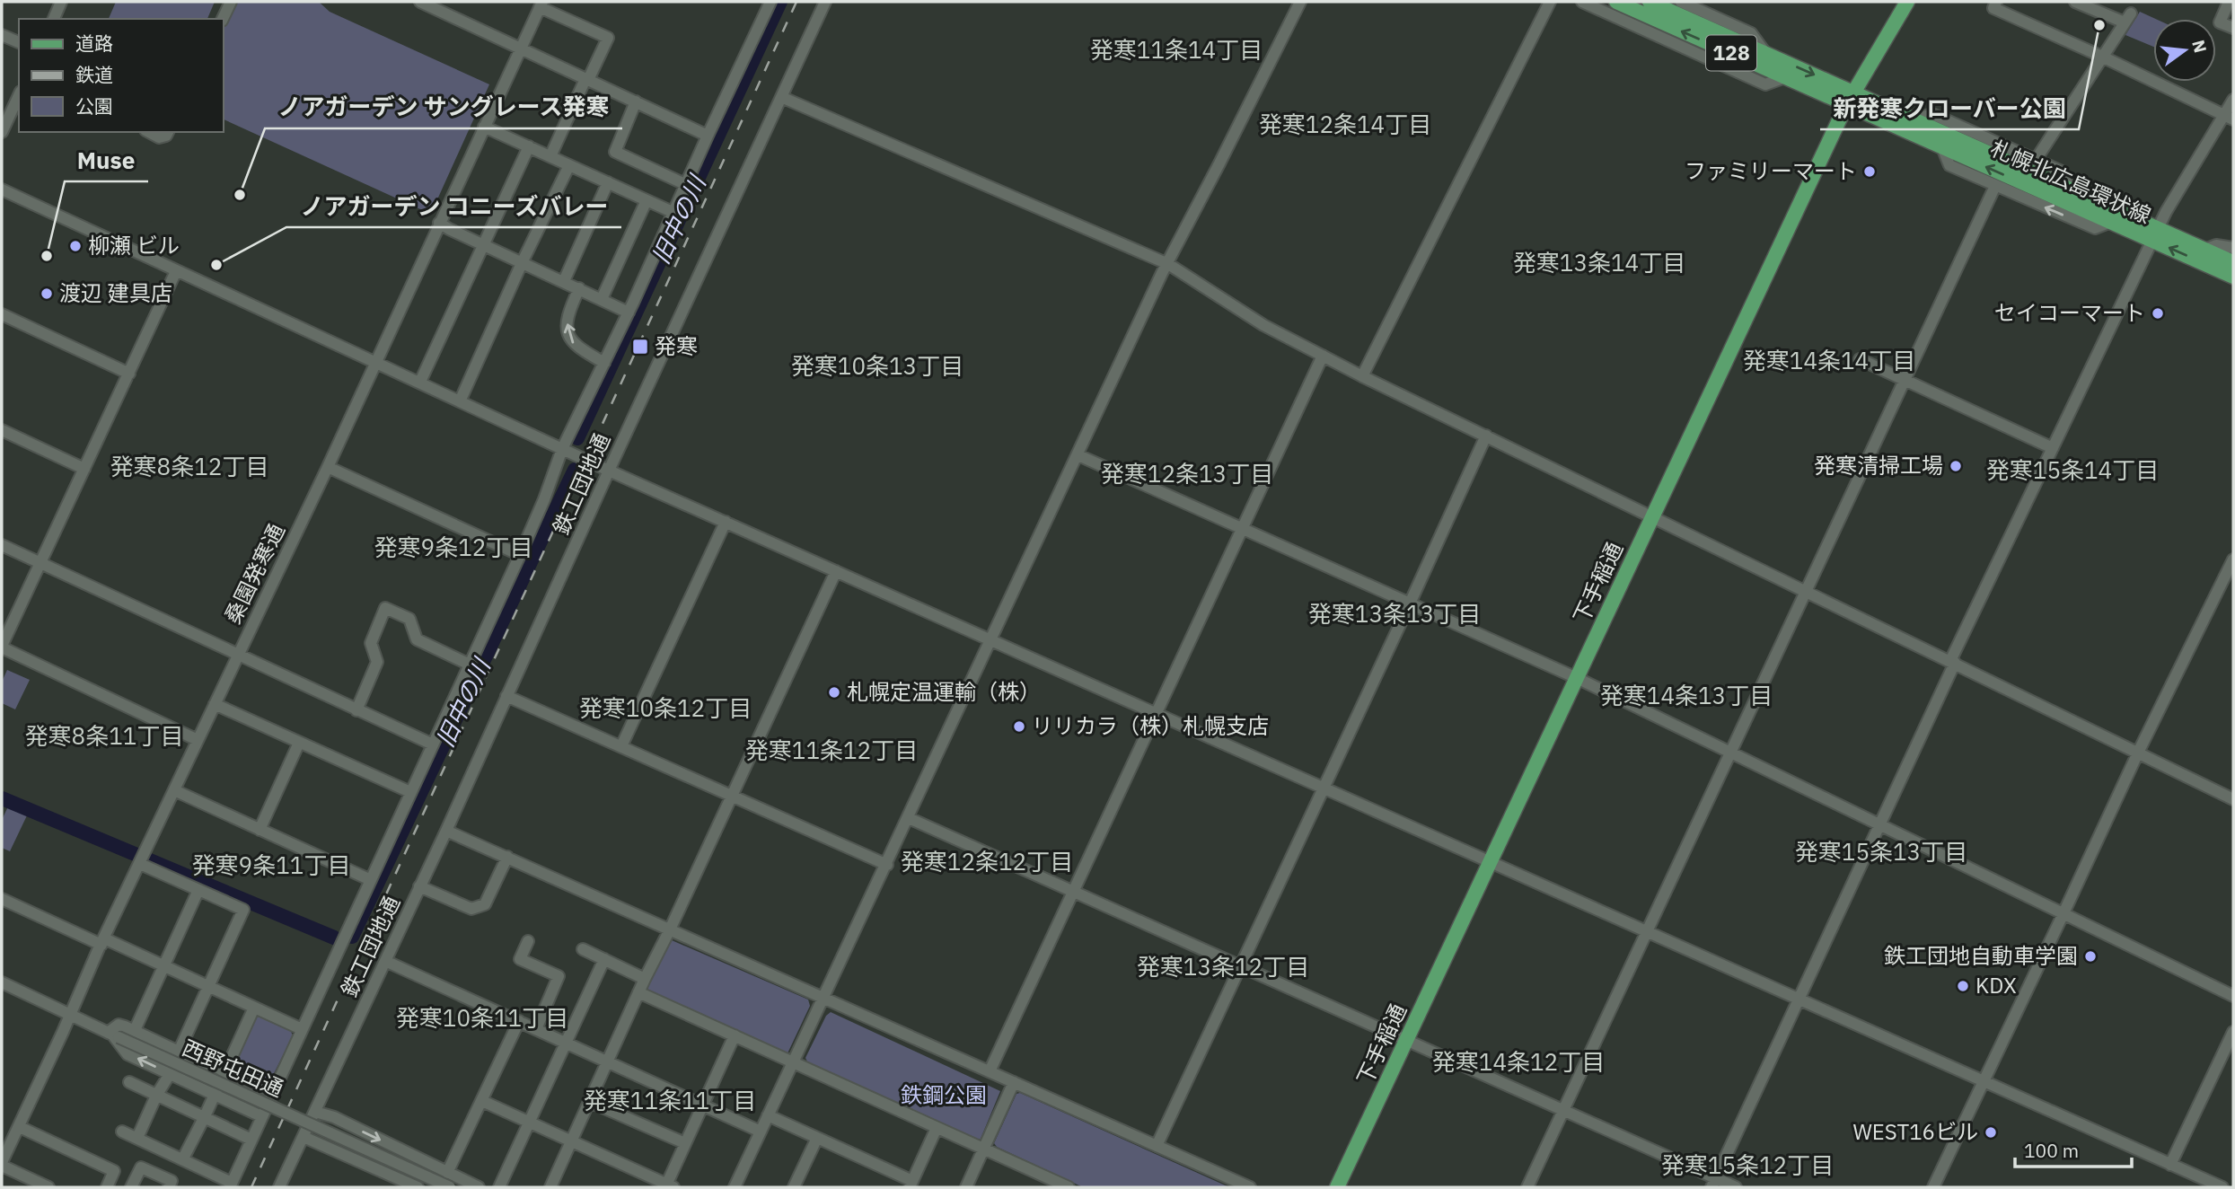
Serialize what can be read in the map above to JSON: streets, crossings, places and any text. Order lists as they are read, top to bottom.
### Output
{
  "streets": {
    "main road": ["128", "札幌北広島環状線", "下手稲通"],
    "street": ["鉄工団地通", "桑園発寒通", "西野屯田通"]
  },
  "crossings": [
    ["札幌北広島環状線", "下手稲通"],
    ["桑園発寒通", "西野屯田通"]
  ],
  "districts": [
    "発寒11条14丁目",
    "発寒12条14丁目",
    "発寒13条14丁目",
    "発寒14条14丁目",
    "発寒10条13丁目",
    "発寒8条12丁目",
    "発寒15条14丁目",
    "発寒12条13丁目",
    "発寒9条12丁目",
    "発寒13条13丁目",
    "発寒14条13丁目",
    "発寒10条12丁目",
    "発寒8条11丁目",
    "発寒11条12丁目",
    "発寒15条13丁目",
    "発寒12条12丁目",
    "発寒9条11丁目",
    "発寒13条12丁目",
    "発寒10条11丁目",
    "発寒14条12丁目",
    "発寒11条11丁目",
    "発寒15条12丁目"
  ],
  "water": ["旧中の川"],
  "parks": ["鉄鋼公園"],
  "places": {
    "other": [
      "新発寒クローバー公園",
      "ファミリーマート",
      "ノアガーデン サングレース発寒",
      "柳瀬 ビル",
      "Muse",
      "ノアガーデン コニーズバレー",
      "渡辺 建具店",
      "セイコーマート",
      "発寒清掃工場",
      "札幌定温運輸（株）",
      "リリカラ（株）札幌支店",
      "鉄工団地自動車学園",
      "KDX",
      "WEST16ビル"
    ],
    "transit": ["発寒"]
  },
  "legend": ["道路", "鉄道", "公園"],
  "scale_bar": "100 m",
  "north": "right"
}
